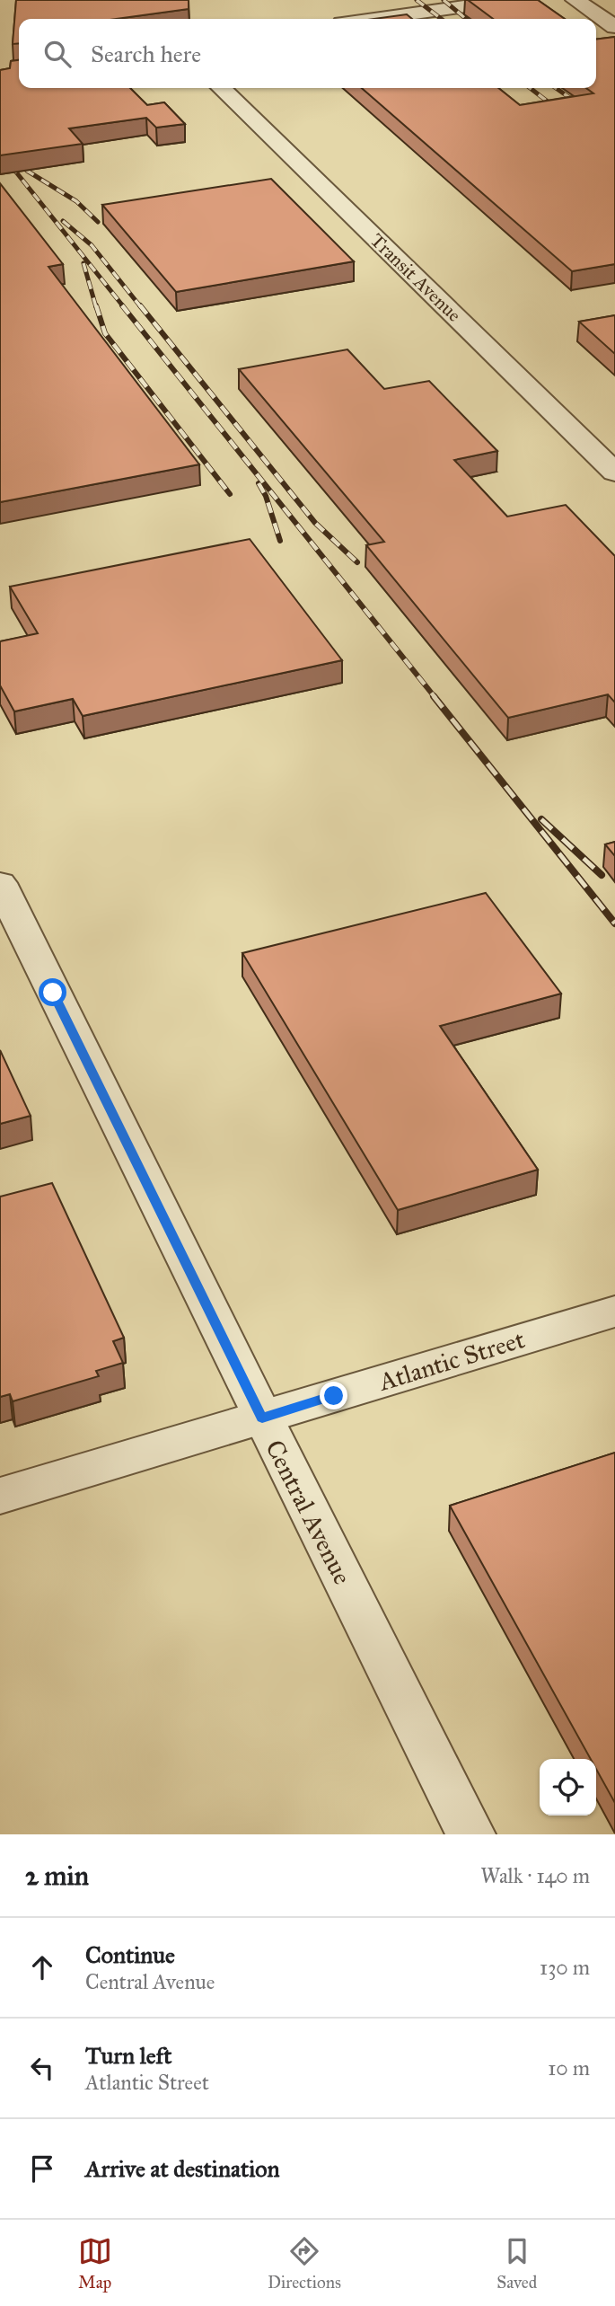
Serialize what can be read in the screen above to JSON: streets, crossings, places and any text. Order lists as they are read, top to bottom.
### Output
{
  "streets": {
    "street": ["Transit Avenue", "Atlantic Street", "Central Avenue"]
  },
  "crossings": [
    ["Atlantic Street", "Central Avenue"]
  ],
  "page": {
    "search": "Search here",
    "heading": ["2 min", "Walk · 140 m"],
    "list": [
      ["Continue", "Central Avenue", "130 m"],
      ["Turn left", "Atlantic Street", "10 m"],
      "Arrive at destination"
    ],
    "nav": ["Map", "Directions", "Saved"]
  }
}
